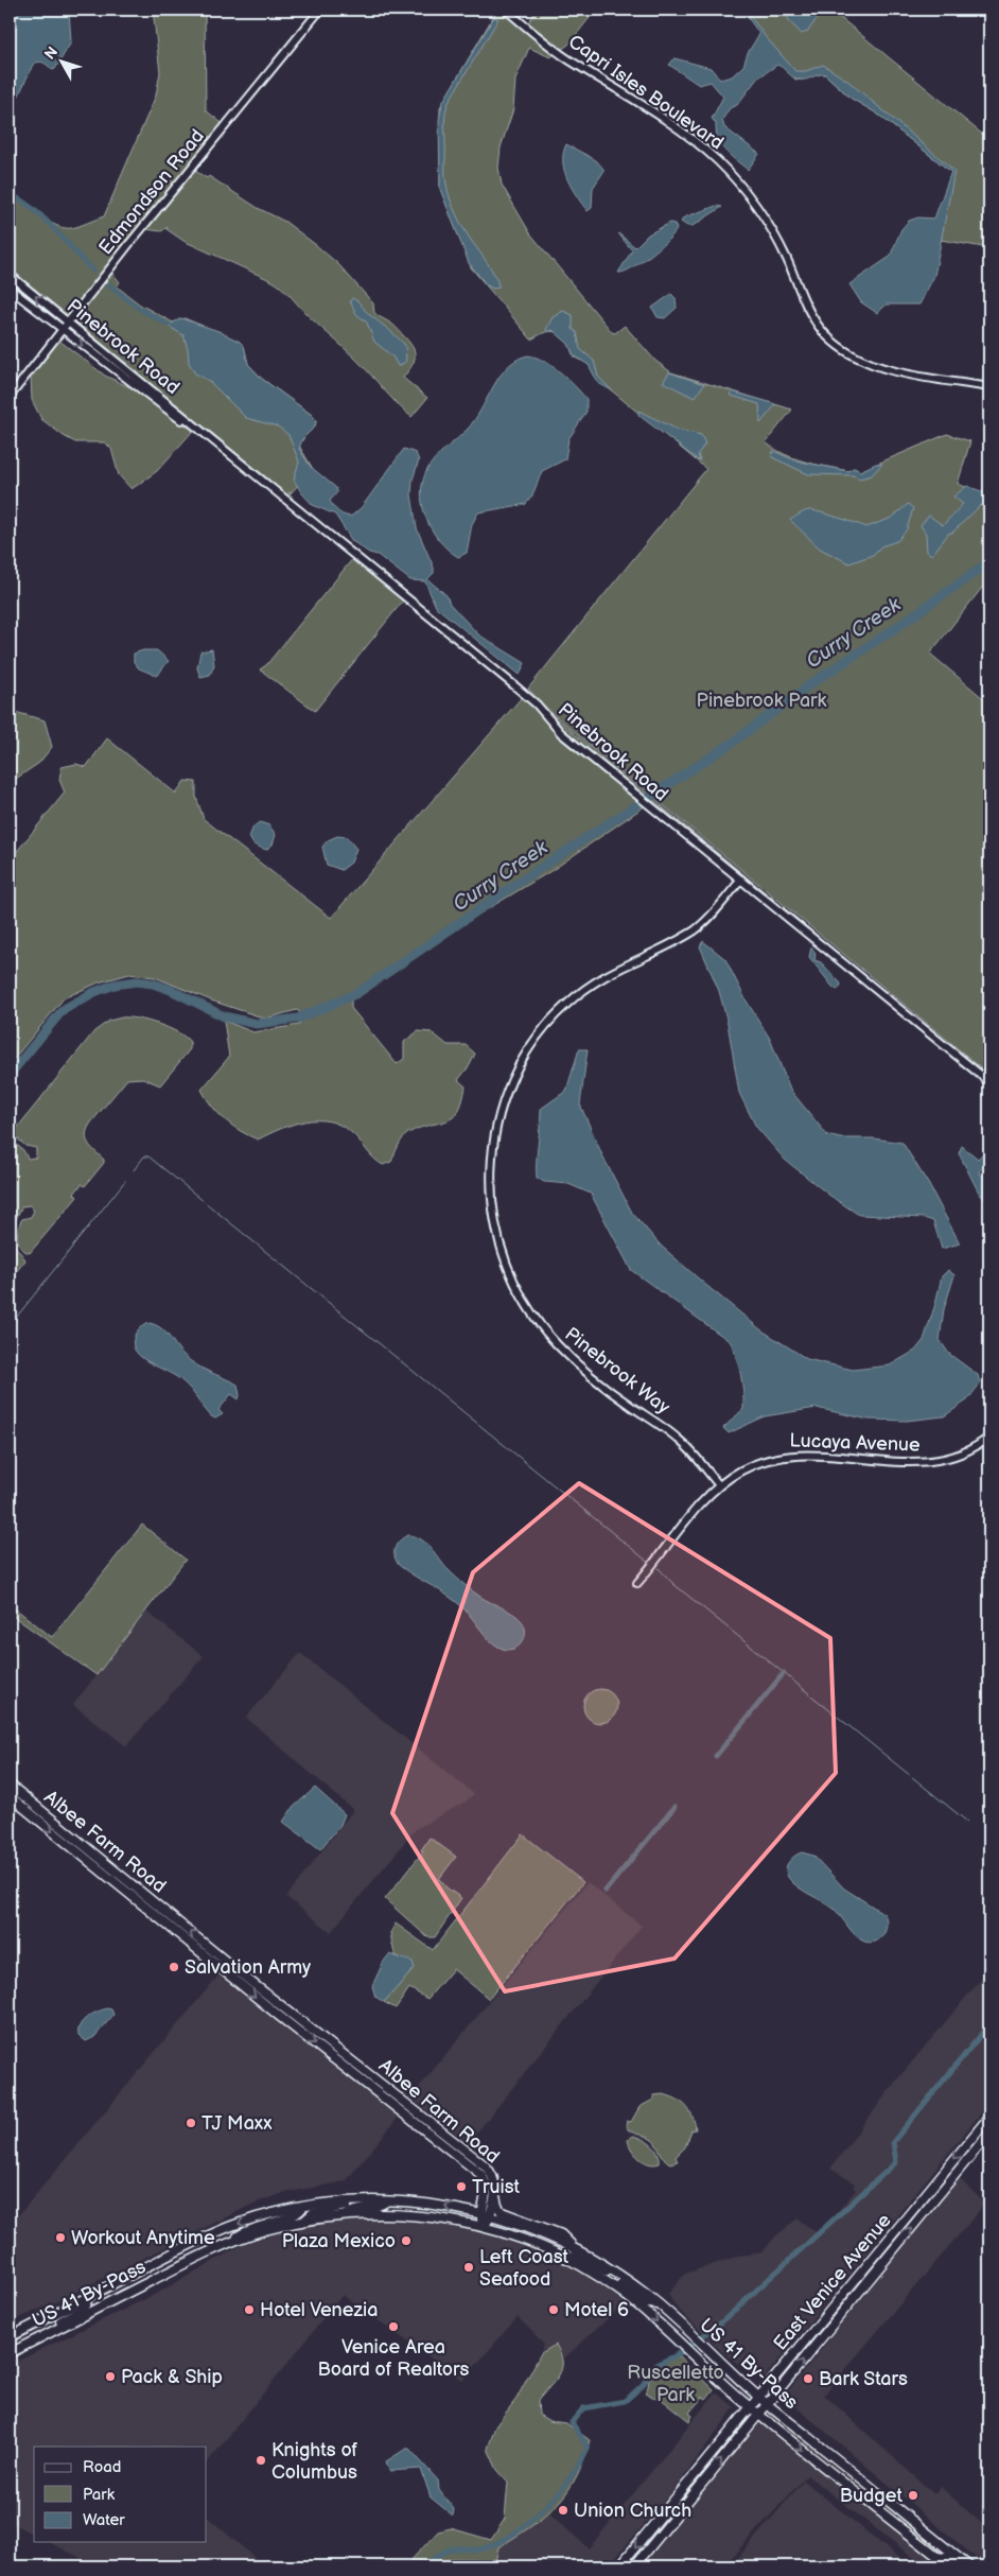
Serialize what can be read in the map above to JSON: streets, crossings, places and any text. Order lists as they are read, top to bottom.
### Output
{
  "streets": {
    "main road": ["Albee Farm Road", "East Venice Avenue", "US 41 By-Pass"],
    "street": [
      "Capri Isles Boulevard",
      "Edmondson Road",
      "Pinebrook Road",
      "Pinebrook Way",
      "Lucaya Avenue"
    ]
  },
  "crossings": [
    ["Edmondson Road", "Pinebrook Road"],
    ["Pinebrook Road", "Pinebrook Way"],
    ["Pinebrook Way", "Lucaya Avenue"],
    ["Albee Farm Road", "US 41 By-Pass"],
    ["East Venice Avenue", "US 41 By-Pass"]
  ],
  "water": ["Curry Creek"],
  "parks": ["Pinebrook Park", "Ruscelletto Park"],
  "places": [
    "Salvation Army",
    "TJ Maxx",
    "Truist",
    "Workout Anytime",
    "Plaza Mexico",
    "Left Coast Seafood",
    "Hotel Venezia",
    "Motel 6",
    "Venice Area Board of Realtors",
    "Pack & Ship",
    "Bark Stars",
    "Knights of Columbus",
    "Budget",
    "Union Church"
  ],
  "legend": ["Road", "Park", "Water"],
  "north": "top left"
}
